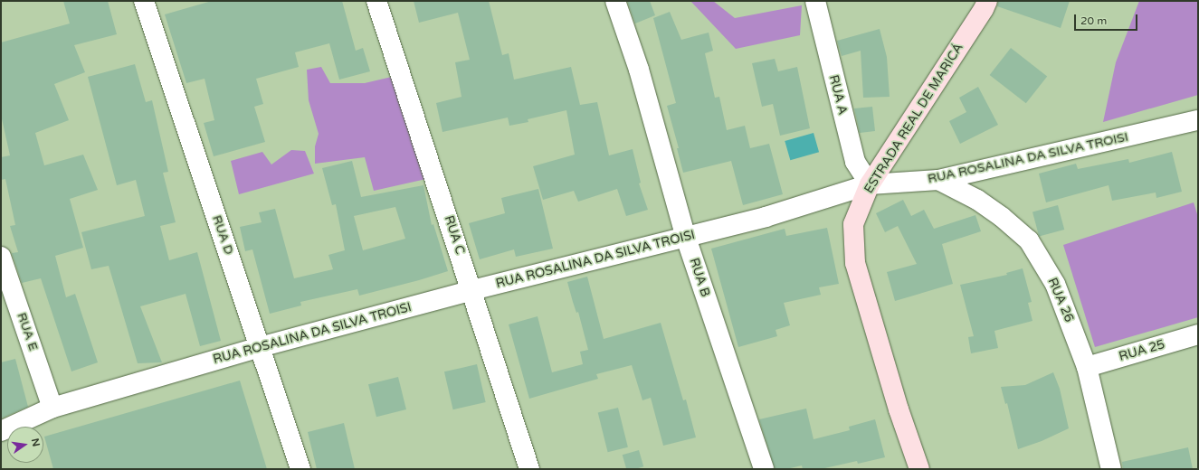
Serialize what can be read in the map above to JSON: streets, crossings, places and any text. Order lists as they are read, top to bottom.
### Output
{
  "streets": {
    "main road": ["ESTRADA REAL DE MARICÁ"],
    "street": [
      "RUA A",
      "RUA ROSALINA DA SILVA TROISI",
      "RUA D",
      "RUA C",
      "RUA B",
      "RUA 26",
      "RUA E",
      "RUA 25"
    ]
  },
  "crossings": [
    ["RUA A", "ESTRADA REAL DE MARICÁ"],
    ["RUA A", "RUA ROSALINA DA SILVA TROISI"],
    ["ESTRADA REAL DE MARICÁ", "RUA ROSALINA DA SILVA TROISI"],
    ["RUA ROSALINA DA SILVA TROISI", "RUA D"],
    ["RUA ROSALINA DA SILVA TROISI", "RUA C"],
    ["RUA ROSALINA DA SILVA TROISI", "RUA B"],
    ["RUA ROSALINA DA SILVA TROISI", "RUA 26"],
    ["RUA ROSALINA DA SILVA TROISI", "RUA E"],
    ["RUA 26", "RUA 25"]
  ],
  "scale_bar": "20 m",
  "north": "right"
}
